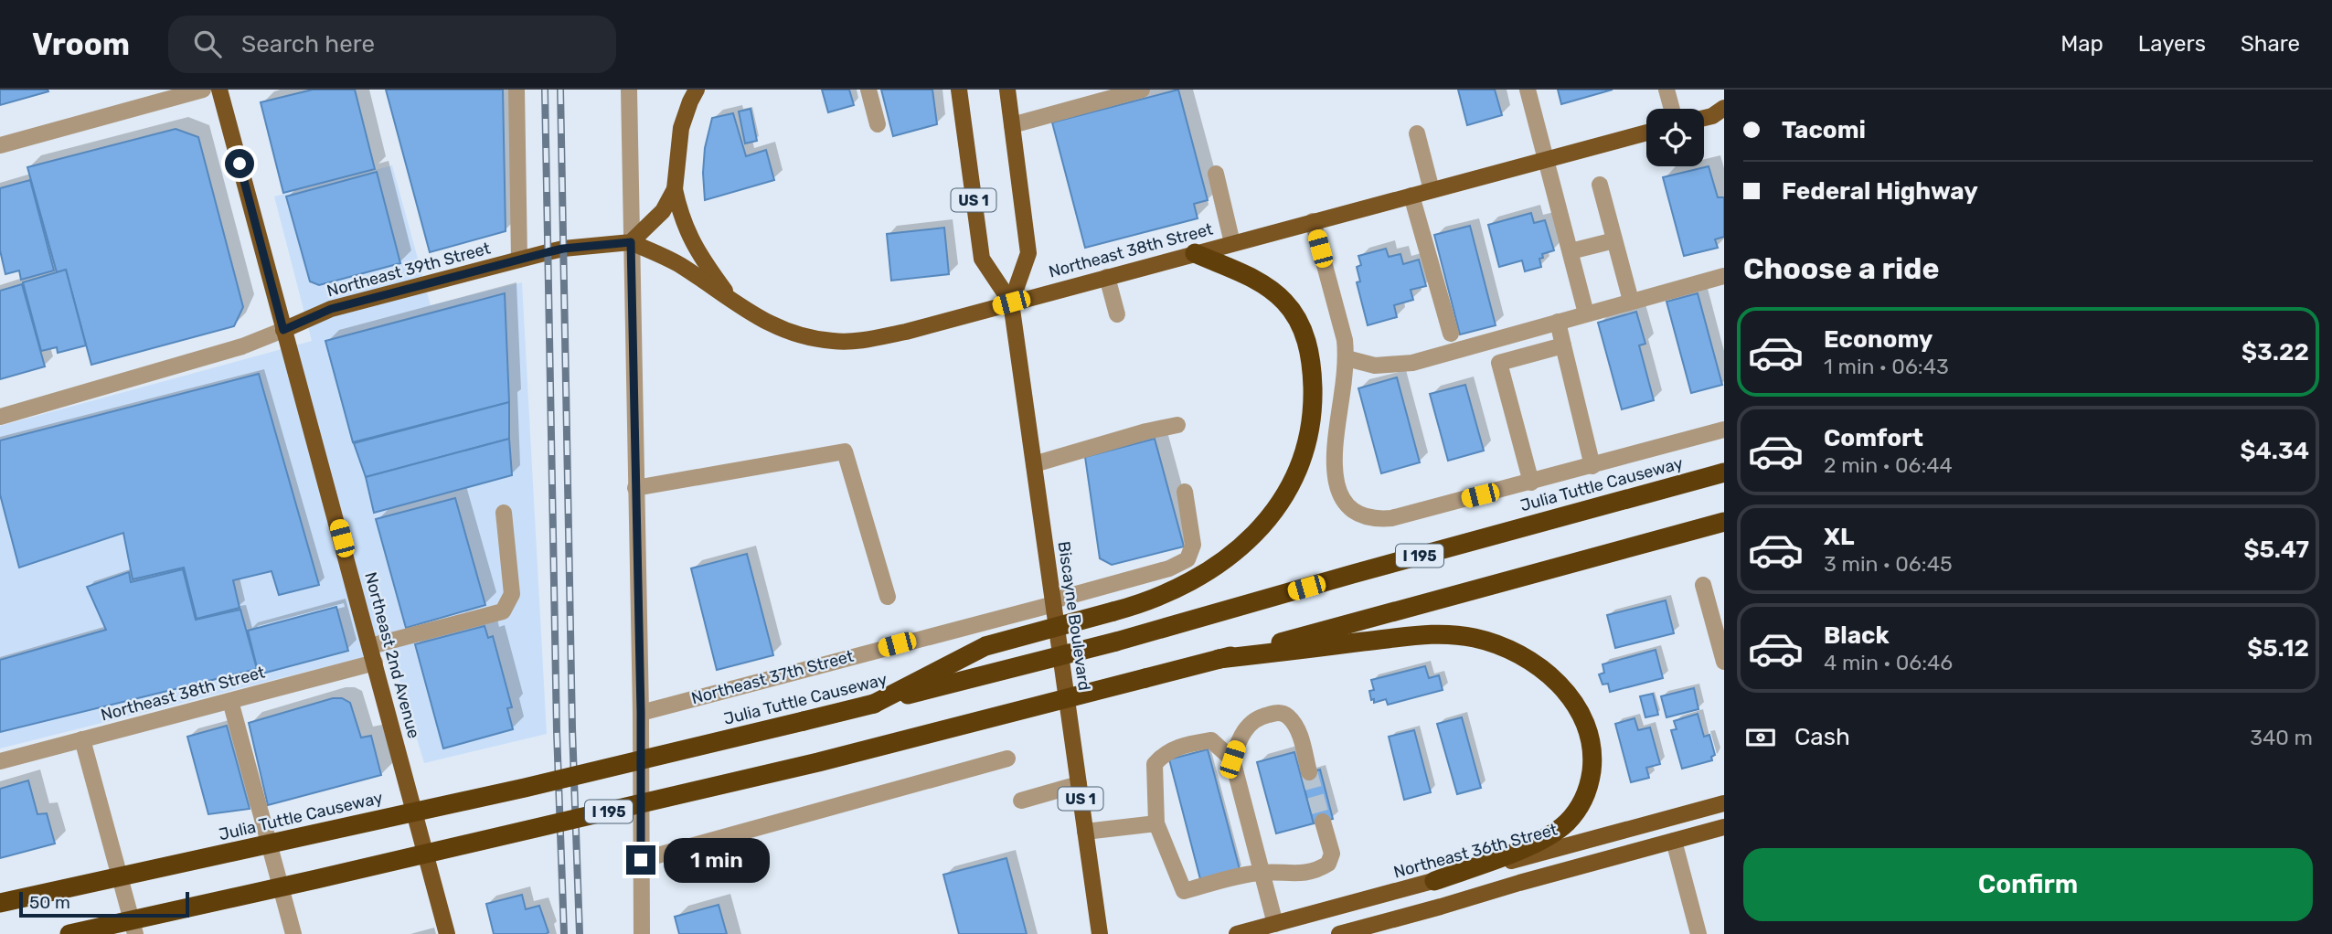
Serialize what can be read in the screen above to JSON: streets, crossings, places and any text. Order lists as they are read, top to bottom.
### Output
{
  "streets": {
    "highway": ["Julia Tuttle Causeway", "I 195"],
    "main road": [
      "US 1",
      "Northeast 38th Street",
      "Northeast 39th Street",
      "Biscayne Boulevard",
      "Northeast 2nd Avenue",
      "Northeast 36th Street"
    ],
    "street": ["Northeast 37th Street"]
  },
  "crossings": [
    ["Northeast 38th Street", "Northeast 39th Street"],
    ["Northeast 38th Street", "Biscayne Boulevard"],
    ["Northeast 38th Street", "Northeast 2nd Avenue"],
    ["Northeast 39th Street", "Northeast 2nd Avenue"],
    ["Biscayne Boulevard", "Northeast 37th Street"]
  ],
  "scale_bar": "50 m",
  "page": {
    "header": "Vroom",
    "search": "Search here",
    "nav": ["Map", "Layers", "Share"],
    "banner": ["Tacomi", "Federal Highway"],
    "heading": "Choose a ride",
    "list": [
      {
        "name": "Economy",
        "note": "1 min · 06:43",
        "value": "$3.22"
      },
      {
        "name": "Comfort",
        "note": "2 min · 06:44",
        "value": "$4.34"
      },
      {
        "name": "XL",
        "note": "3 min · 06:45",
        "value": "$5.47"
      },
      {
        "name": "Black",
        "note": "4 min · 06:46",
        "value": "$5.12"
      }
    ],
    "pay": ["Cash", "340 m"],
    "buttons": "Confirm",
    "bubble": "1 min",
    "scale": "50 m"
  }
}
